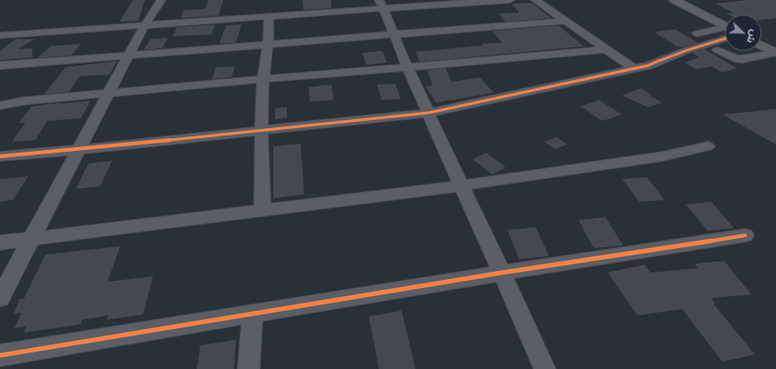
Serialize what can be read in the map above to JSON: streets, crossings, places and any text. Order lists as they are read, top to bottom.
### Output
{
  "north": "bottom right"
}
